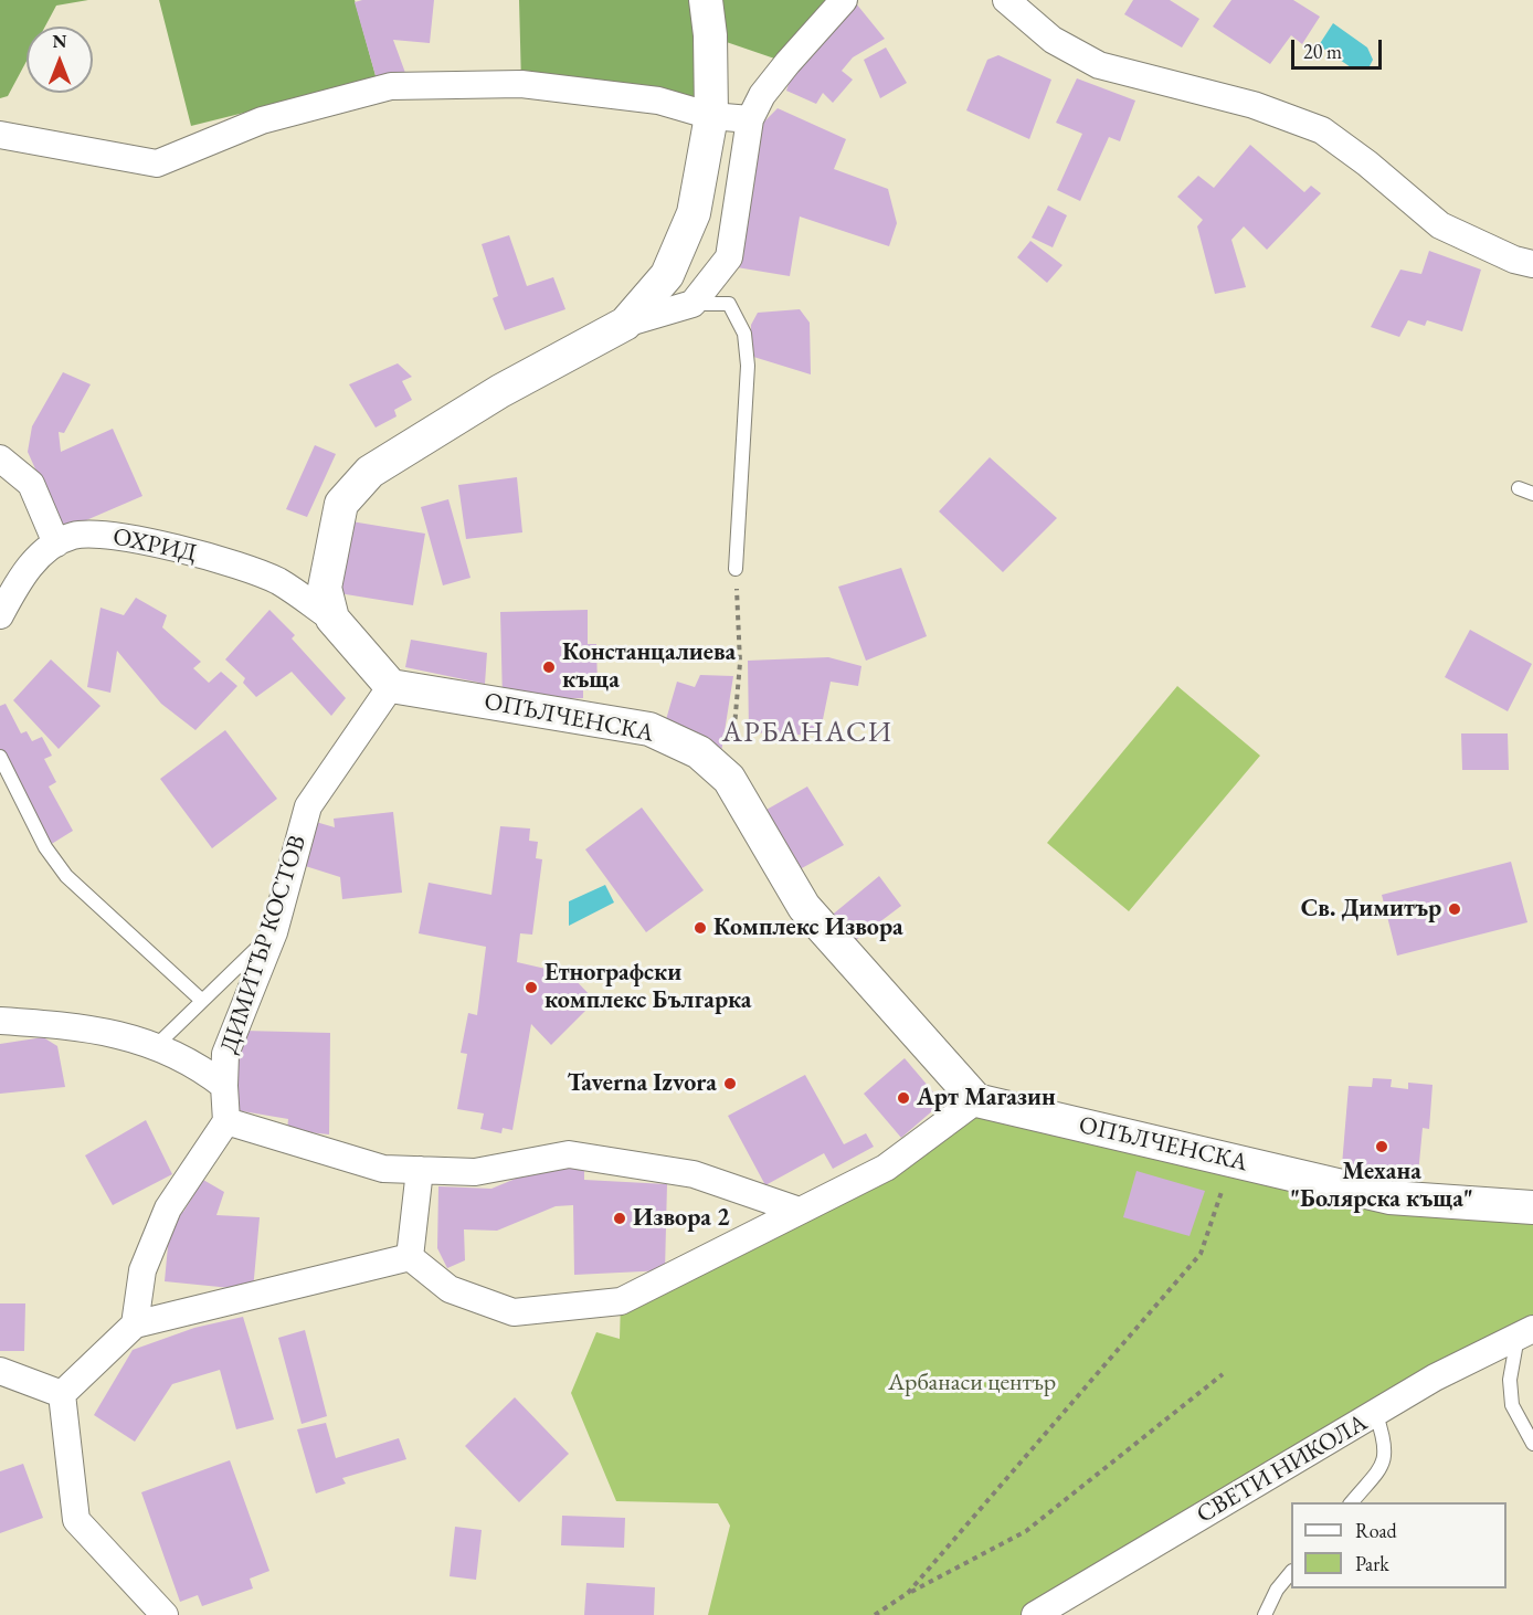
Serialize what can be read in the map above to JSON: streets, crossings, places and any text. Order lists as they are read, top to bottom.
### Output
{
  "streets": {
    "street": [
      "ОХРИД",
      "ОПЪЛЧЕНСКА",
      "ДИМИТЪР КОСТОВ",
      "СВЕТИ НИКОЛА"
    ]
  },
  "crossings": [
    ["ОПЪЛЧЕНСКА", "ДИМИТЪР КОСТОВ"]
  ],
  "districts": ["АРБАНАСИ"],
  "parks": ["Арбанаси център"],
  "places": [
    "Констанцалиева къща",
    "Св. Димитър",
    "Комплекс Извора",
    "Етнографски комплекс Българка",
    "Taverna Izvora",
    "Арт Магазин",
    "Механа \"Болярска къща\"",
    "Извора 2"
  ],
  "legend": ["Road", "Park"],
  "scale_bar": "20 m",
  "north": "top"
}
